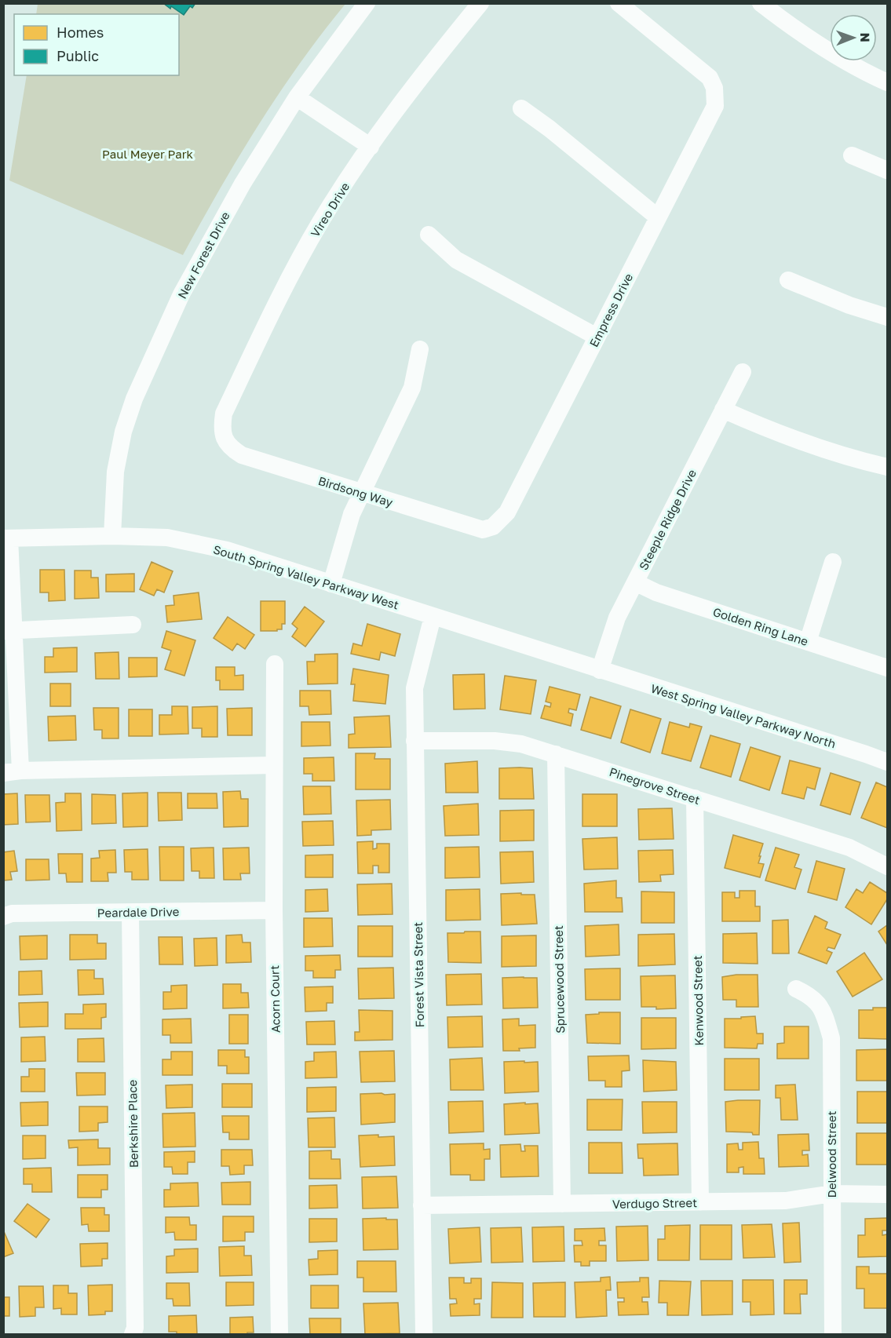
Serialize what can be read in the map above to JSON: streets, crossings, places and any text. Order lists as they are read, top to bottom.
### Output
{
  "streets": {
    "street": [
      "Vireo Drive",
      "New Forest Drive",
      "Empress Drive",
      "Birdsong Way",
      "Steeple Ridge Drive",
      "South Spring Valley Parkway West",
      "Golden Ring Lane",
      "West Spring Valley Parkway North",
      "Pinegrove Street",
      "Peardale Drive",
      "Forest Vista Street",
      "Sprucewood Street",
      "Acorn Court",
      "Kenwood Street",
      "Berkshire Place",
      "Delwood Street",
      "Verdugo Street"
    ]
  },
  "crossings": [
    ["Vireo Drive", "Birdsong Way"],
    ["New Forest Drive", "South Spring Valley Parkway West"],
    ["Empress Drive", "Birdsong Way"],
    ["Steeple Ridge Drive", "South Spring Valley Parkway West"],
    ["Steeple Ridge Drive", "Golden Ring Lane"],
    ["Steeple Ridge Drive", "West Spring Valley Parkway North"],
    ["South Spring Valley Parkway West", "West Spring Valley Parkway North"],
    ["South Spring Valley Parkway West", "Forest Vista Street"],
    ["Pinegrove Street", "Forest Vista Street"],
    ["Pinegrove Street", "Sprucewood Street"],
    ["Pinegrove Street", "Kenwood Street"],
    ["Peardale Drive", "Acorn Court"],
    ["Peardale Drive", "Berkshire Place"],
    ["Forest Vista Street", "Verdugo Street"],
    ["Sprucewood Street", "Verdugo Street"],
    ["Kenwood Street", "Verdugo Street"],
    ["Delwood Street", "Verdugo Street"]
  ],
  "parks": ["Paul Meyer Park"],
  "legend": ["Homes", "Public"],
  "north": "right"
}
